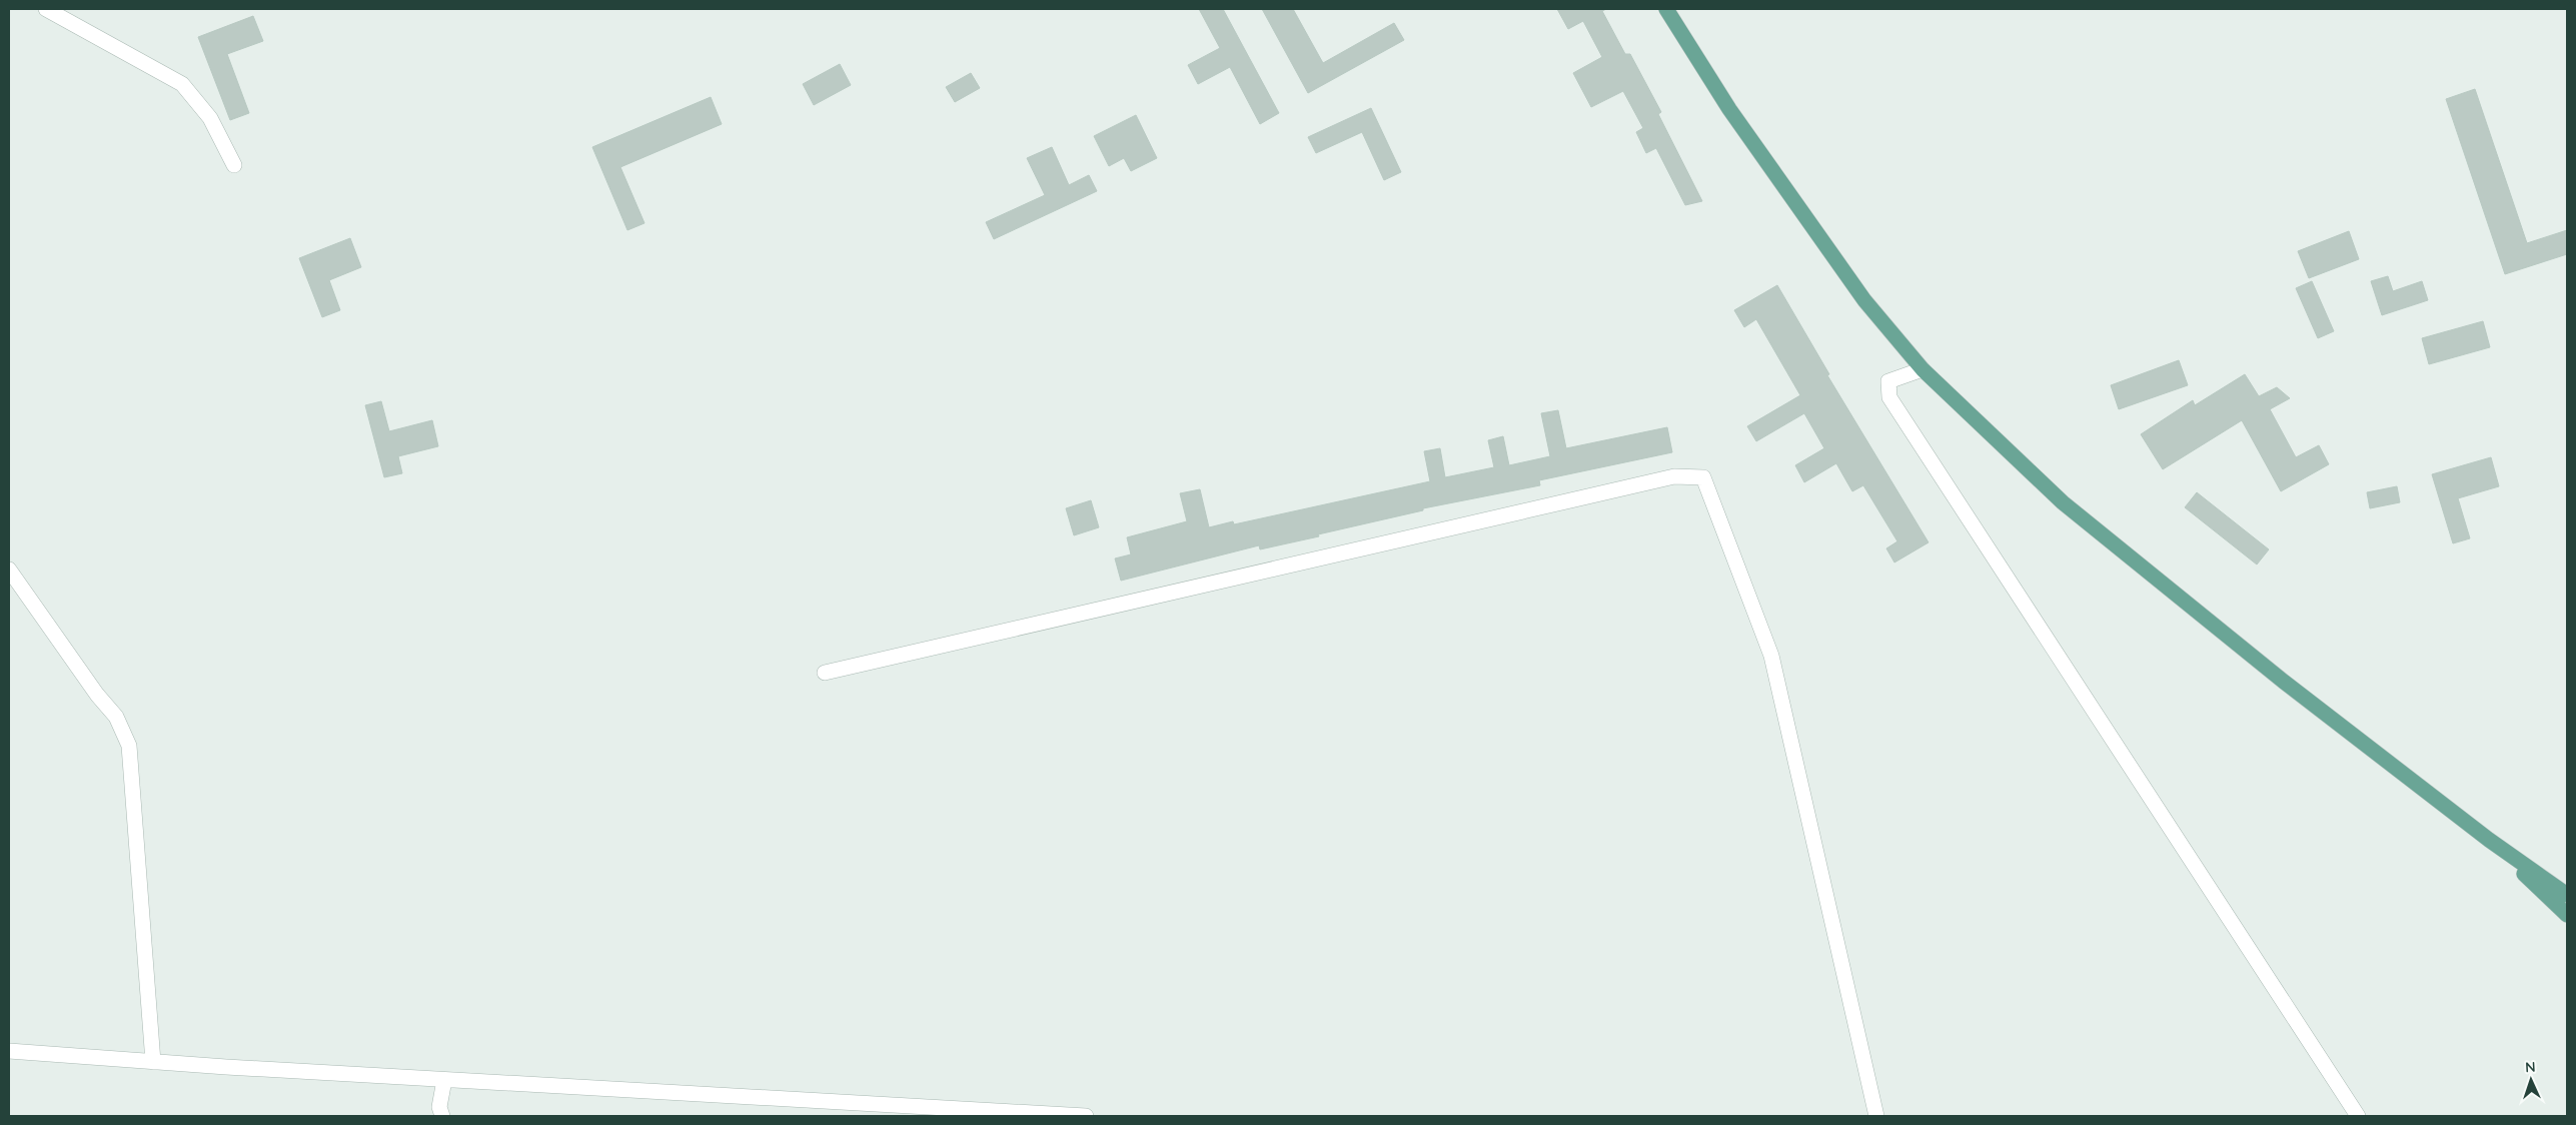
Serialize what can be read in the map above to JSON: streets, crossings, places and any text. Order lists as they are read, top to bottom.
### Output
{
  "north": "top"
}
